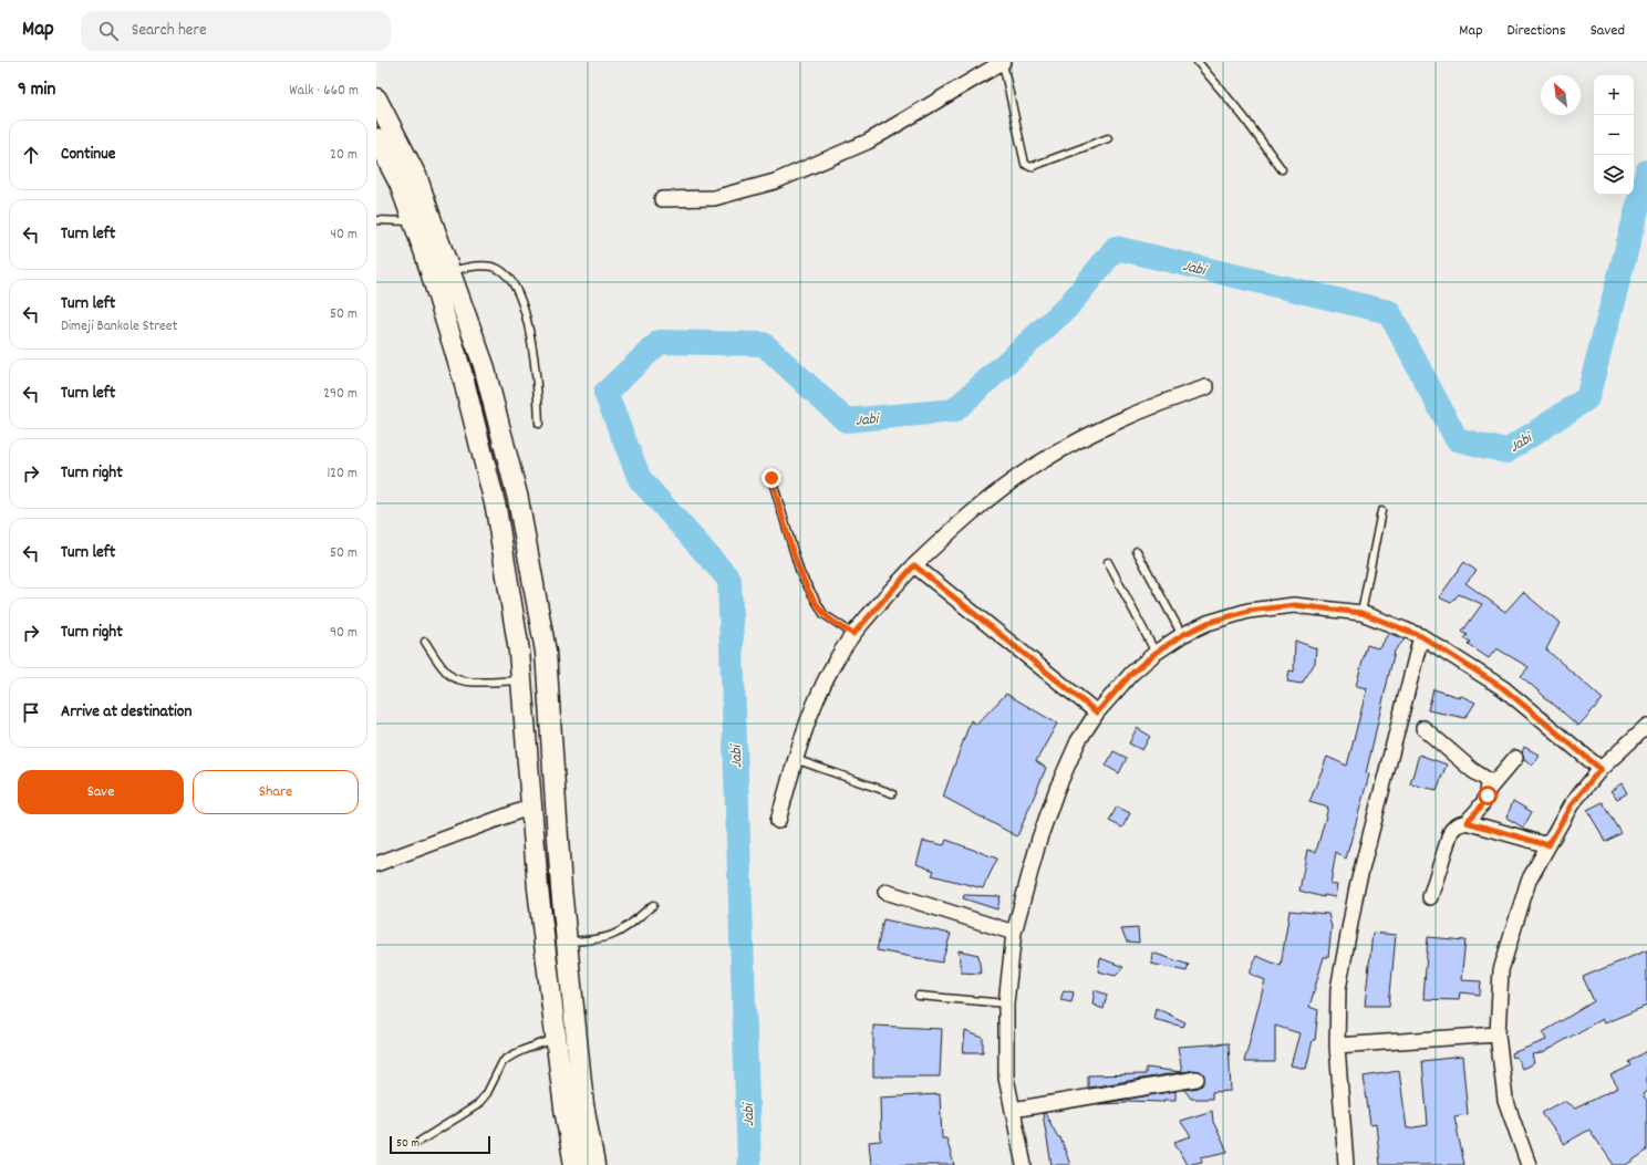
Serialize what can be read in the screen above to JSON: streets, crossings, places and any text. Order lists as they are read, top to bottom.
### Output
{
  "water": ["Jabi"],
  "scale_bar": "50 m",
  "north": "top left",
  "page": {
    "header": "Map",
    "search": "Search here",
    "nav": ["Map", "Directions", "Saved"],
    "heading": ["9 min", "Walk · 660 m"],
    "map_buttons": ["+", "−"],
    "list": [
      ["Continue", "20 m"],
      ["Turn left", "40 m"],
      ["Turn left", "Dimeji Bankole Street", "50 m"],
      ["Turn left", "290 m"],
      ["Turn right", "120 m"],
      ["Turn left", "50 m"],
      ["Turn right", "90 m"],
      "Arrive at destination"
    ],
    "buttons": ["Save", "Share"],
    "scale": "50 m"
  }
}
